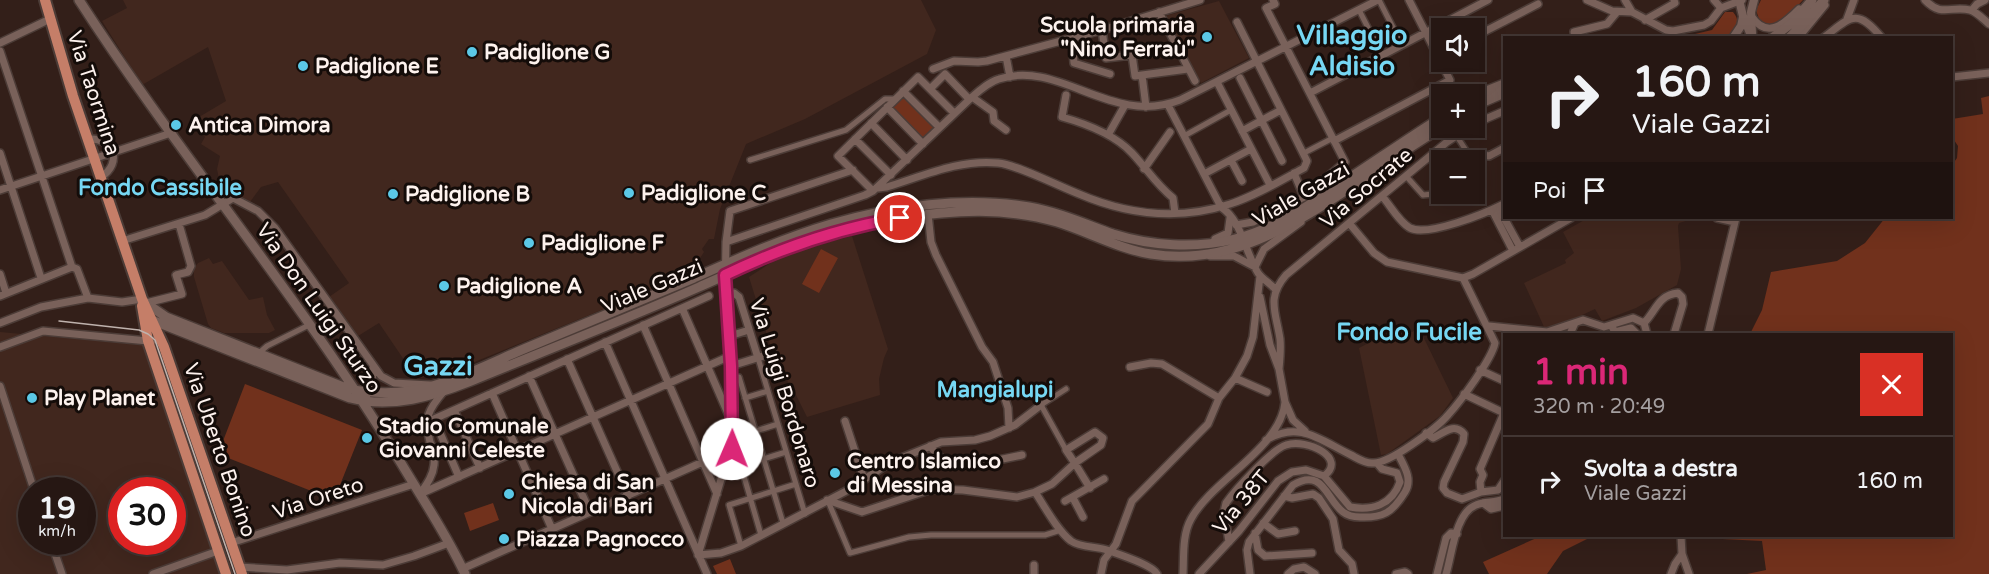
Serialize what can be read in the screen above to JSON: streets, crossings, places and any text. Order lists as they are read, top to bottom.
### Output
{
  "streets": {
    "main road": [
      "Via Taormina",
      "Viale Gazzi",
      "Via Don Luigi Sturzo",
      "Via Uberto Bonino"
    ],
    "street": [
      "Via Socrate",
      "Via Luigi Bordonaro",
      "Via Oreto",
      "Via 38T"
    ]
  },
  "crossings": [
    ["Via Taormina", "Viale Gazzi"],
    ["Via Taormina", "Via Uberto Bonino"],
    ["Viale Gazzi", "Via Don Luigi Sturzo"],
    ["Viale Gazzi", "Via Uberto Bonino"],
    ["Via Don Luigi Sturzo", "Via Oreto"],
    ["Via Uberto Bonino", "Via Oreto"]
  ],
  "districts": [
    "Villaggio Aldisio",
    "Fondo Cassibile",
    "Fondo Fucile",
    "Gazzi",
    "Mangialupi"
  ],
  "places": [
    "Scuola primaria \"Nino Ferraù\"",
    "Padiglione G",
    "Padiglione E",
    "Antica Dimora",
    "Padiglione C",
    "Padiglione B",
    "Padiglione F",
    "Padiglione A",
    "Play Planet",
    "Stadio Comunale Giovanni Celeste",
    "Centro Islamico di Messina",
    "Chiesa di San Nicola di Bari",
    "Piazza Pagnocco"
  ],
  "page": {
    "map_buttons": ["+", "−"],
    "turn": ["160 m", "Viale Gazzi"],
    "then": "Poi",
    "heading": ["1 min", "320 m · 20:49"],
    "list": [
      {
        "name": "Svolta a destra",
        "note": "Viale Gazzi",
        "value": "160 m"
      }
    ],
    "speed": "19 km/h",
    "limit": "30"
  }
}
